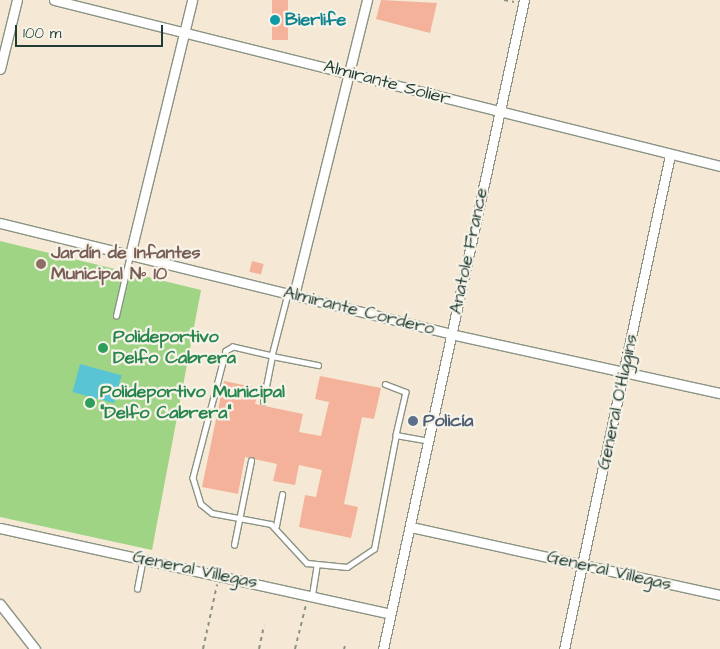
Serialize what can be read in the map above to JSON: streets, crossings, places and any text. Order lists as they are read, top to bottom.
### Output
{
  "streets": {
    "street": [
      "Almirante Solier",
      "Anatole France",
      "Almirante Cordero",
      "General O'Higgins",
      "General Villegas"
    ]
  },
  "crossings": [
    ["Almirante Solier", "Anatole France"],
    ["Almirante Solier", "General O'Higgins"],
    ["Anatole France", "Almirante Cordero"],
    ["Anatole France", "General Villegas"],
    ["Almirante Cordero", "General O'Higgins"],
    ["General O'Higgins", "General Villegas"]
  ],
  "places": [
    "Bierlife",
    "Jardín de Infantes Municipal Nº 10",
    "Polideportivo Delfo Cabrera",
    "Polideportivo Municipal \"Delfo Cabrera\"",
    "Policía"
  ],
  "scale_bar": "100 m"
}
